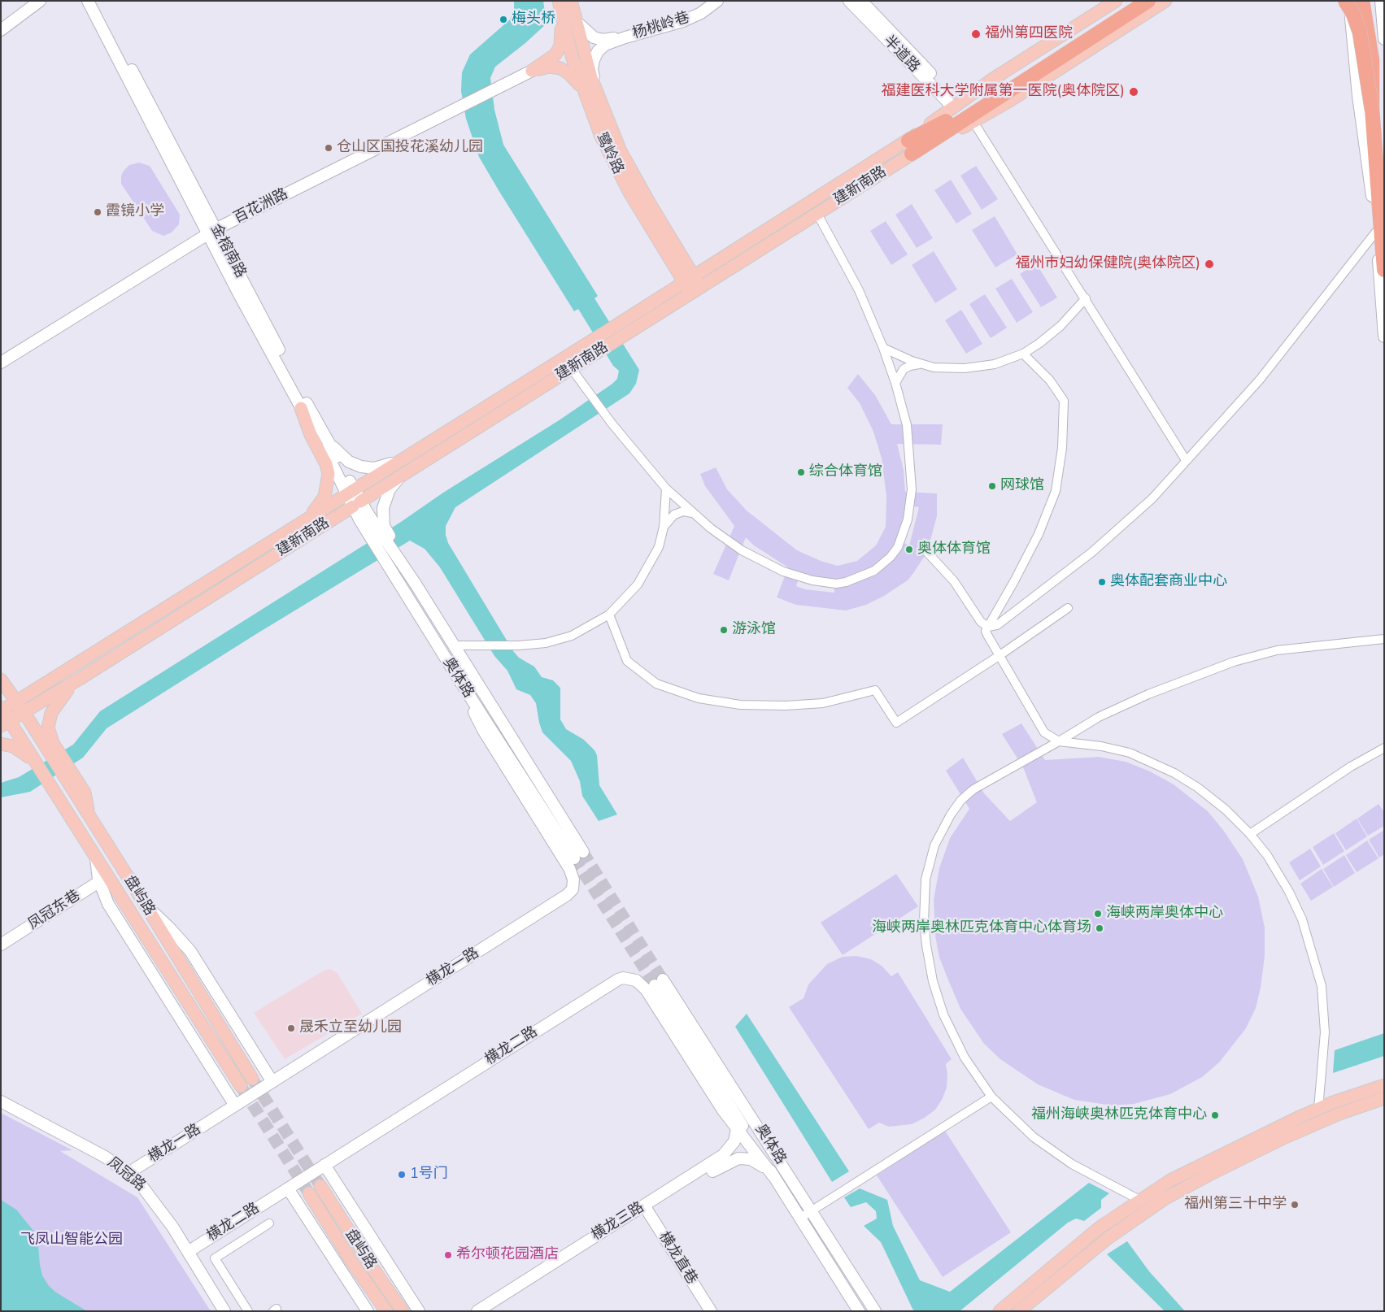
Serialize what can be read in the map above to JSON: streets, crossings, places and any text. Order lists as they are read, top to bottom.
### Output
{
  "streets": {
    "main road": [
      "杨桃岭巷",
      "半道路",
      "鹭岭路",
      "建新南路",
      "百花洲路",
      "金榕南路",
      "奥体路",
      "盘屿路",
      "凤冠东巷",
      "横龙一路",
      "横龙二路",
      "凤冠路",
      "横龙三路",
      "横龙直巷"
    ]
  },
  "crossings": [
    ["半道路", "建新南路"],
    ["鹭岭路", "建新南路"],
    ["建新南路", "金榕南路"],
    ["建新南路", "奥体路"],
    ["建新南路", "盘屿路"],
    ["百花洲路", "金榕南路"],
    ["金榕南路", "奥体路"],
    ["奥体路", "横龙一路"],
    ["奥体路", "横龙二路"],
    ["奥体路", "横龙三路"],
    ["盘屿路", "凤冠东巷"],
    ["横龙一路", "凤冠路"],
    ["横龙二路", "凤冠路"],
    ["横龙二路", "横龙三路"],
    ["横龙三路", "横龙直巷"]
  ],
  "parks": ["飞凤山智能公园"],
  "places": [
    "梅头桥",
    "福州第四医院",
    "福建医科大学附属第一医院(奥体院区)",
    "仓山区国投花溪幼儿园",
    "霞镜小学",
    "福州市妇幼保健院(奥体院区)",
    "综合体育馆",
    "网球馆",
    "奥体体育馆",
    "奥体配套商业中心",
    "游泳馆",
    "海峡两岸奥体中心",
    "海峡两岸奥林匹克体育中心体育场",
    "晟禾立至幼儿园",
    "福州海峡奥林匹克体育中心",
    "1号门",
    "福州第三十中学",
    "希尔顿花园酒店"
  ]
}
